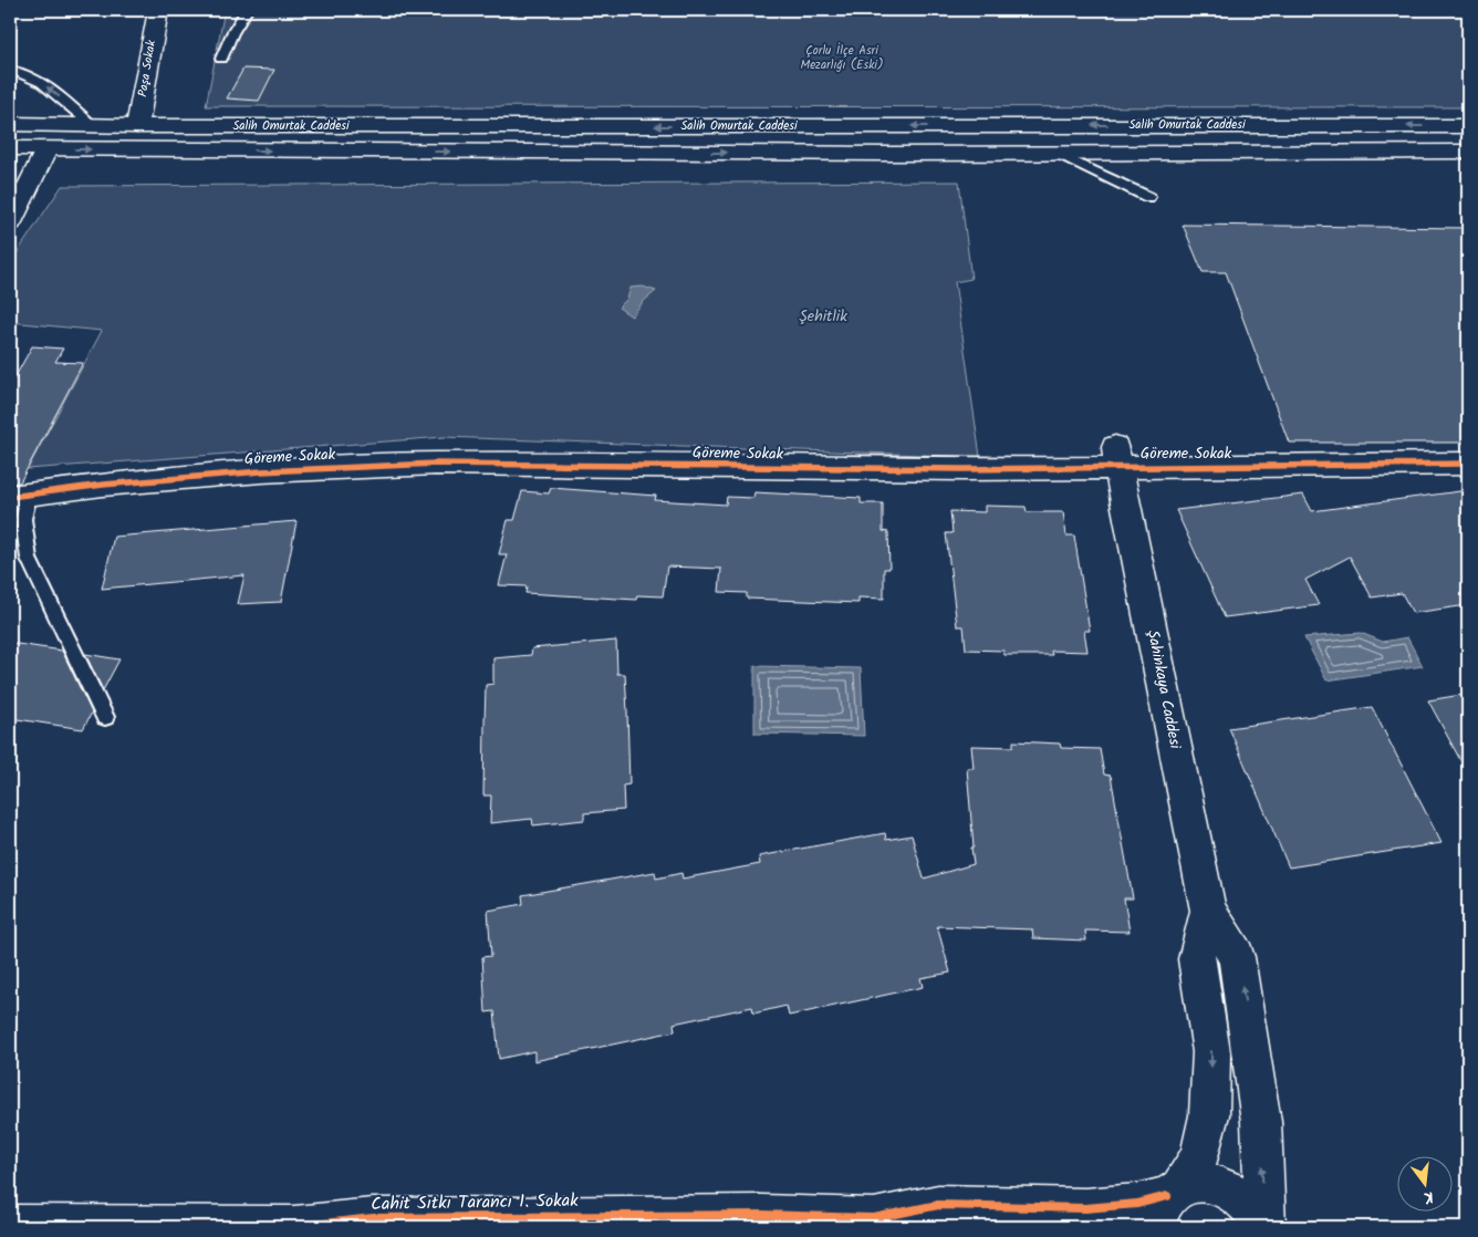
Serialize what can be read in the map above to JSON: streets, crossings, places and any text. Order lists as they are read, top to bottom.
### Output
{
  "streets": {
    "main road": [
      "Paşa Sokak",
      "Salih Omurtak Caddesi",
      "Göreme Sokak",
      "Şahinkaya Caddesi",
      "Cahit Sıtkı Tarancı 1. Sokak"
    ]
  },
  "crossings": [
    ["Paşa Sokak", "Salih Omurtak Caddesi"],
    ["Göreme Sokak", "Şahinkaya Caddesi"]
  ],
  "parks": ["Çorlu İlçe Asri Mezarlığı (Eski)", "Şehitlik"],
  "north": "bottom"
}
